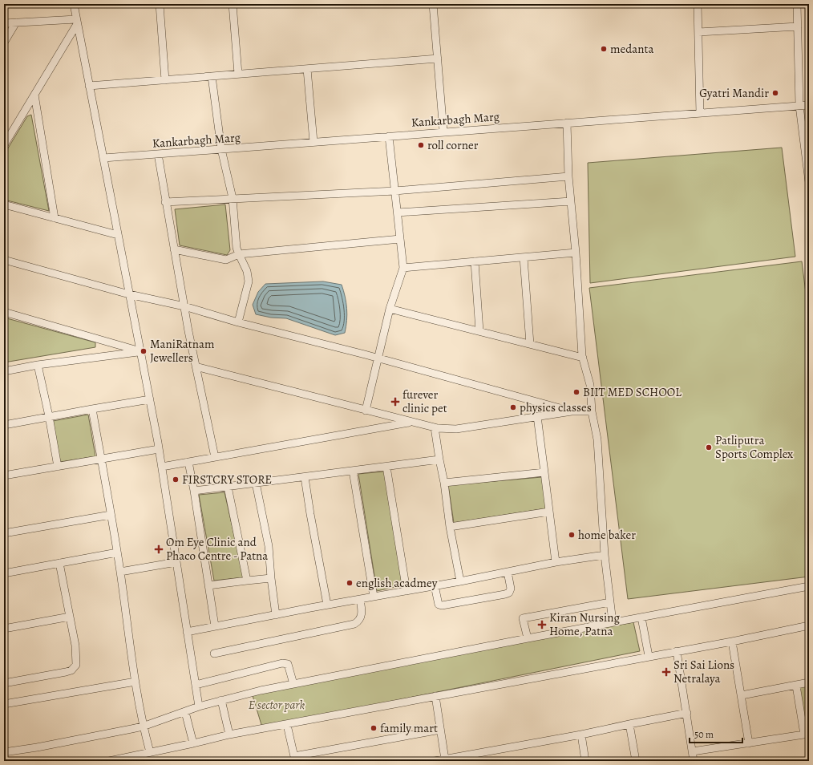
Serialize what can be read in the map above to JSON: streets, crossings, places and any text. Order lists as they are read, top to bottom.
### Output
{
  "streets": {
    "street": ["Kankarbagh Marg"]
  },
  "parks": ["E sector park"],
  "places": {
    "other": [
      "medanta",
      "Gyatri Mandir",
      "roll corner",
      "ManiRatnam Jewellers",
      "BIIT MED SCHOOL",
      "physics classes",
      "Patliputra Sports Complex",
      "FIRSTCRY STORE",
      "home baker",
      "english acadmey",
      "family mart"
    ],
    "health": [
      "furever clinic pet",
      "Om Eye Clinic and Phaco Centre - Patna",
      "Kiran Nursing Home, Patna",
      "Sri Sai Lions Netralaya"
    ]
  },
  "scale_bar": "50 m"
}
